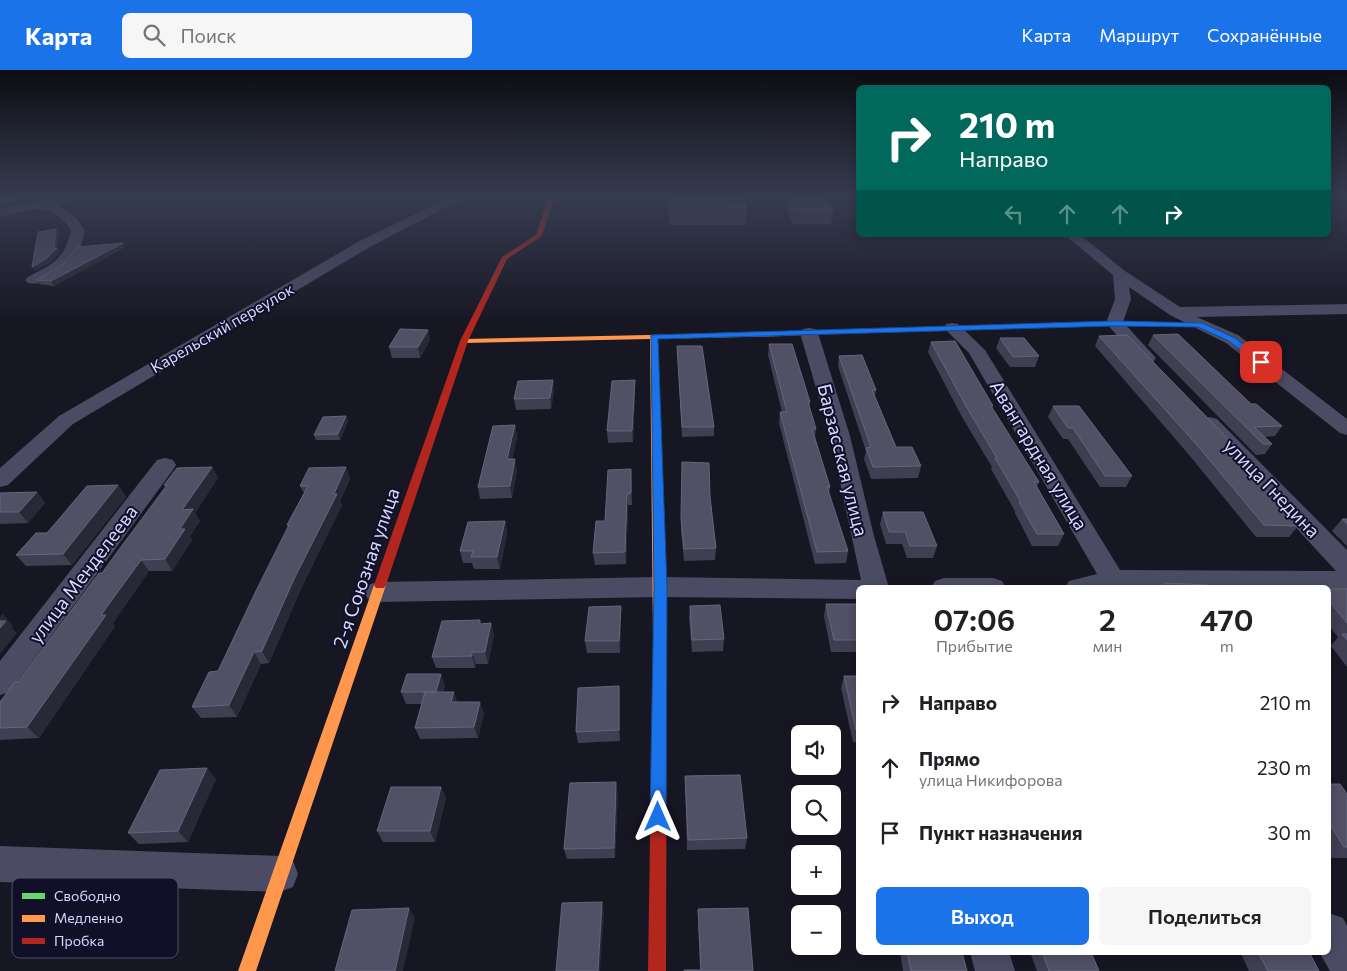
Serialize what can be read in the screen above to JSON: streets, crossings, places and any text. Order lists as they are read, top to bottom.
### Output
{
  "streets": {
    "street": [
      "Карельский переулок",
      "Авангардная улица",
      "Барзасская улица",
      "улица Гнедина",
      "2-я Союзная улица",
      "улица Менделеева"
    ]
  },
  "legend": ["Свободно", "Медленно", "Пробка"],
  "page": {
    "header": "Карта",
    "search": "Поиск",
    "nav": ["Карта", "Маршрут", "Сохранённые"],
    "turn": ["210 m", "Направо"],
    "eta": [
      "07:06",
      "Прибытие",
      "2",
      "мин",
      "470",
      "m"
    ],
    "list": [
      {
        "name": "Направо",
        "value": "210 m"
      },
      {
        "name": "Прямо",
        "note": "улица Никифорова",
        "value": "230 m"
      },
      {
        "name": "Пункт назначения",
        "value": "30 m"
      }
    ],
    "map_buttons": ["+", "−"],
    "buttons": ["Выход", "Поделиться"]
  }
}
